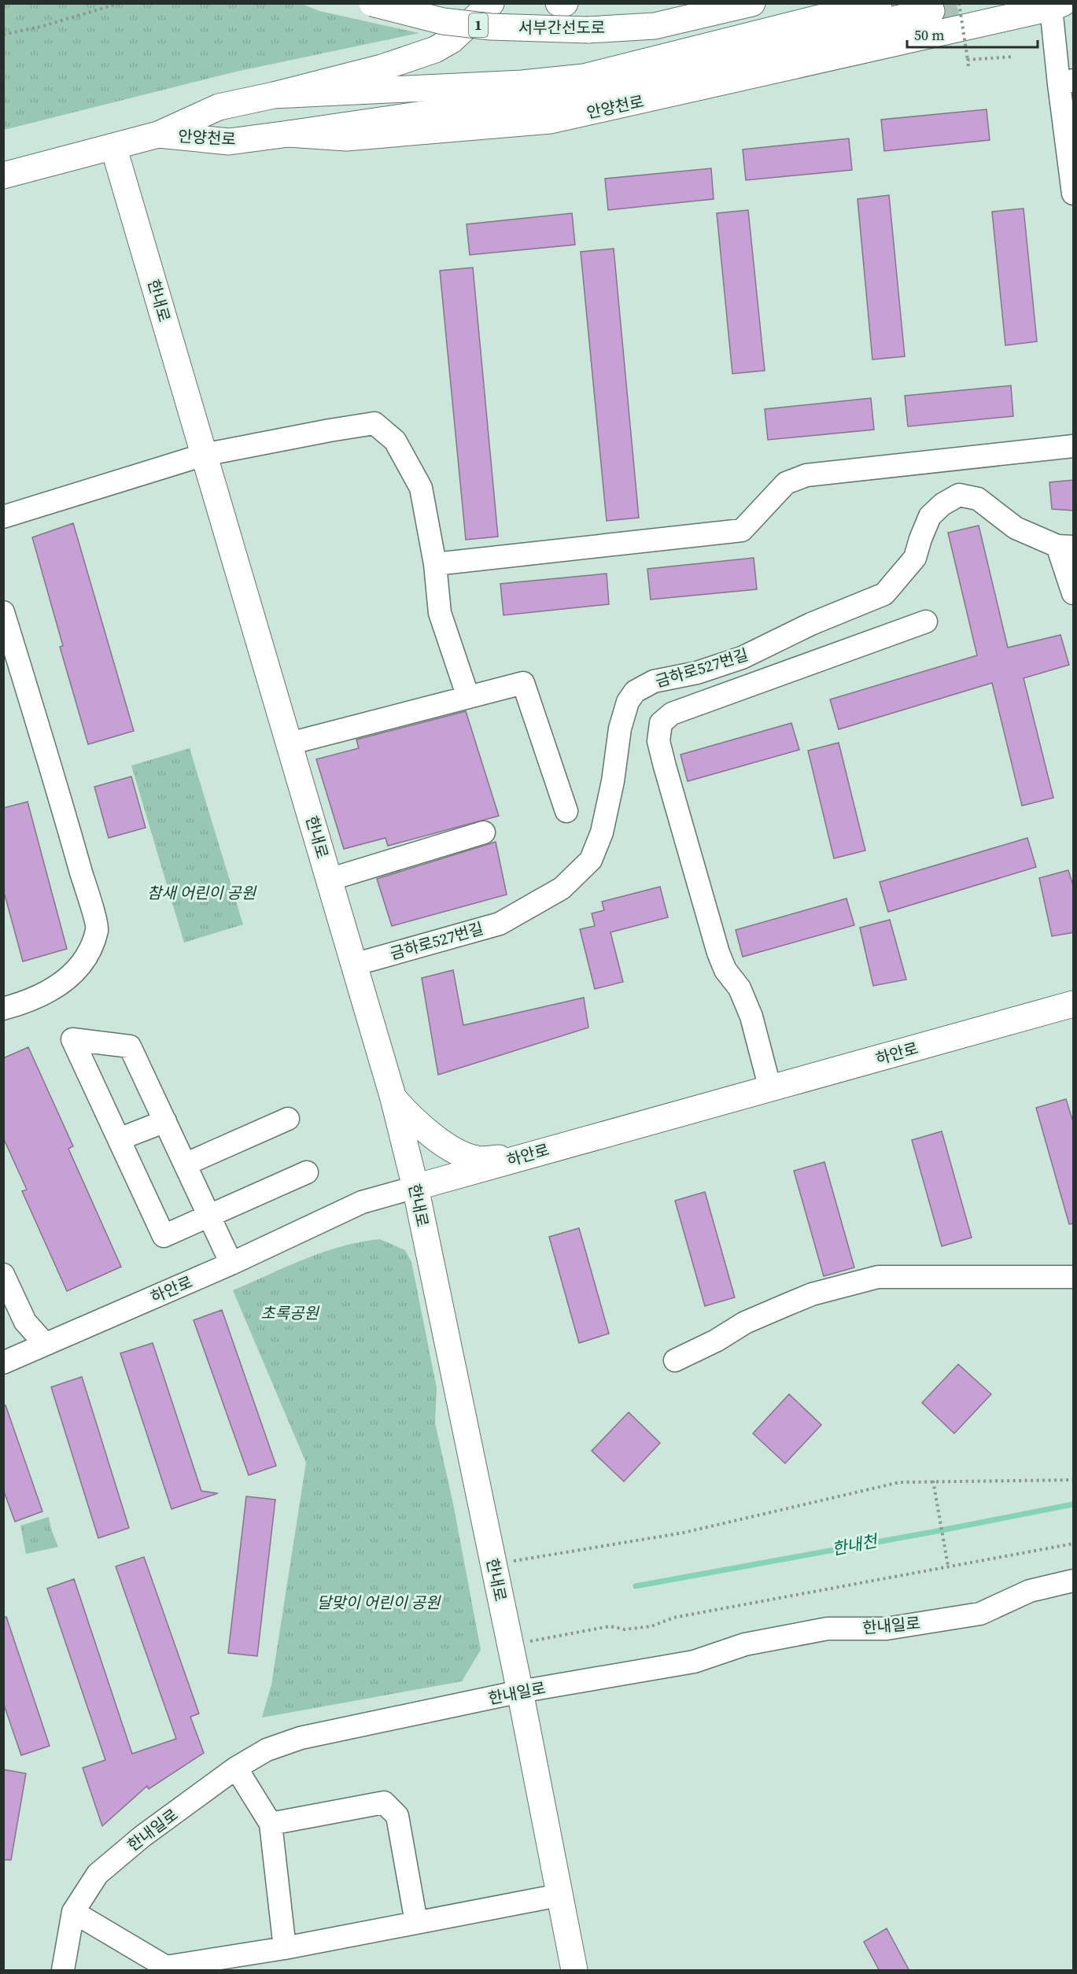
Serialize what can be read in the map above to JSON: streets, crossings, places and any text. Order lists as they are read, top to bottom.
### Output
{
  "streets": {
    "main road": [
      "1",
      "서부간선도로",
      "안양천로",
      "한내로",
      "하안로"
    ],
    "street": ["금하로527번길", "한내일로"]
  },
  "crossings": [
    ["안양천로", "한내로"],
    ["한내로", "금하로527번길"],
    ["한내로", "하안로"],
    ["한내로", "한내일로"]
  ],
  "water": ["한내천"],
  "parks": ["참새 어린이 공원", "초록공원", "달맞이 어린이 공원"],
  "scale_bar": "50 m"
}
